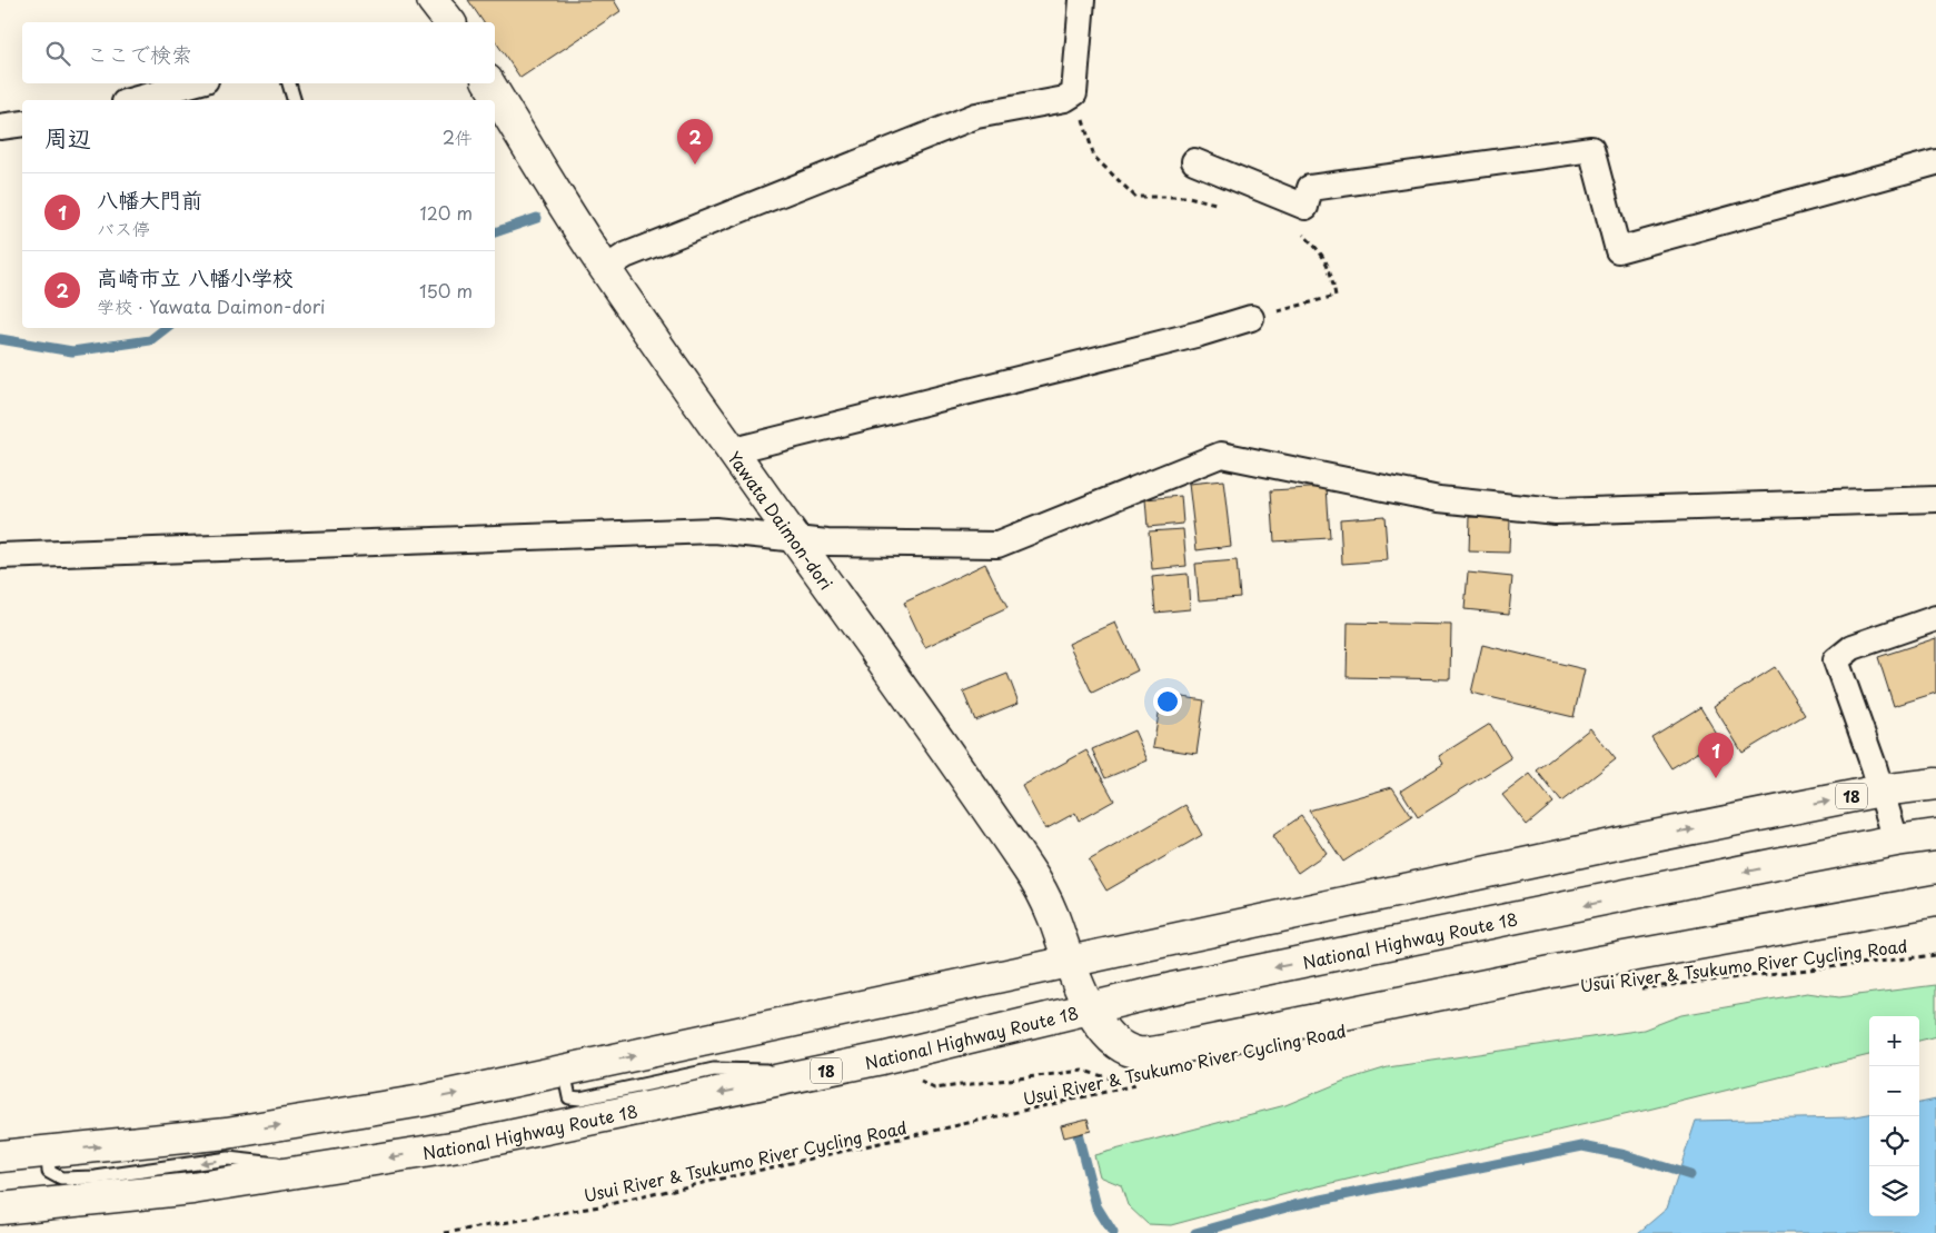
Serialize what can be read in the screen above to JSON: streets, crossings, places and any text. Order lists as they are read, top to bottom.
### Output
{
  "streets": {
    "main road": ["Yawata Daimon-dori", "18", "National Highway Route 18"],
    "path": ["Usui River & Tsukumo River Cycling Road"]
  },
  "crossings": [
    ["Yawata Daimon-dori", "18"],
    ["Yawata Daimon-dori", "National Highway Route 18"]
  ],
  "page": {
    "search": "ここで検索",
    "heading": ["周辺", "2件"],
    "pins": ["2", "1"],
    "list": [
      {
        "mark": "1",
        "name": "八幡大門前",
        "note": "バス停",
        "value": "120 m"
      },
      {
        "mark": "2",
        "name": "高崎市立 八幡小学校",
        "note": "学校 · Yawata Daimon-dori",
        "value": "150 m"
      }
    ],
    "map_buttons": ["+", "−"]
  }
}
